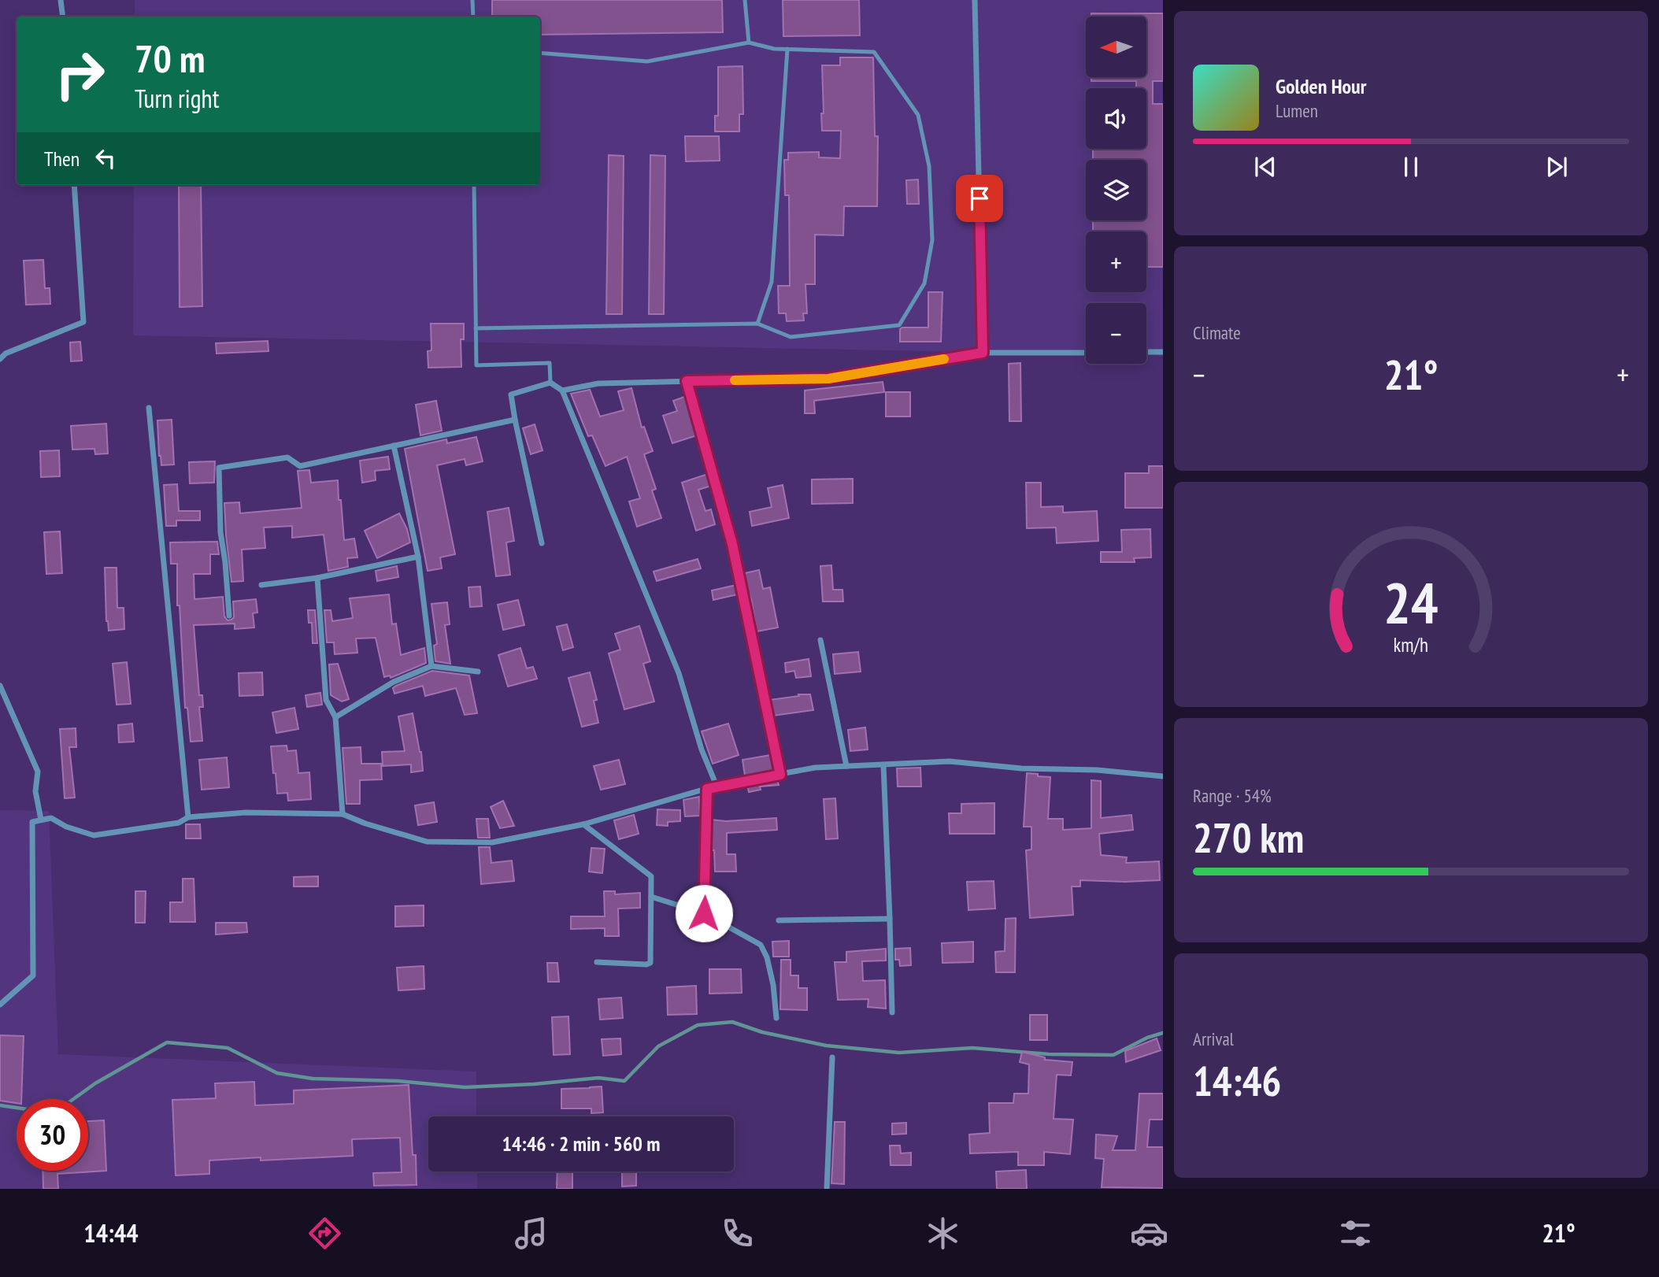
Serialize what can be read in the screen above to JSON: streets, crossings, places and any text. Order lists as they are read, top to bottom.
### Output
{
  "north": "left",
  "page": {
    "map_buttons": ["+", "−"],
    "turn": ["70 m", "Turn right"],
    "song": ["Golden Hour", "Lumen"],
    "then": "Then",
    "tile": [
      "Climate",
      ["Range · 54%", "270 km"],
      ["Arrival", "14:46"]
    ],
    "heat": ["−", "21°", "+"],
    "limit": "30",
    "trip": "14:46 · 2 min · 560 m",
    "tabs": ["14:44", "21°"],
    "gauge": ["24", "km/h"]
  }
}
